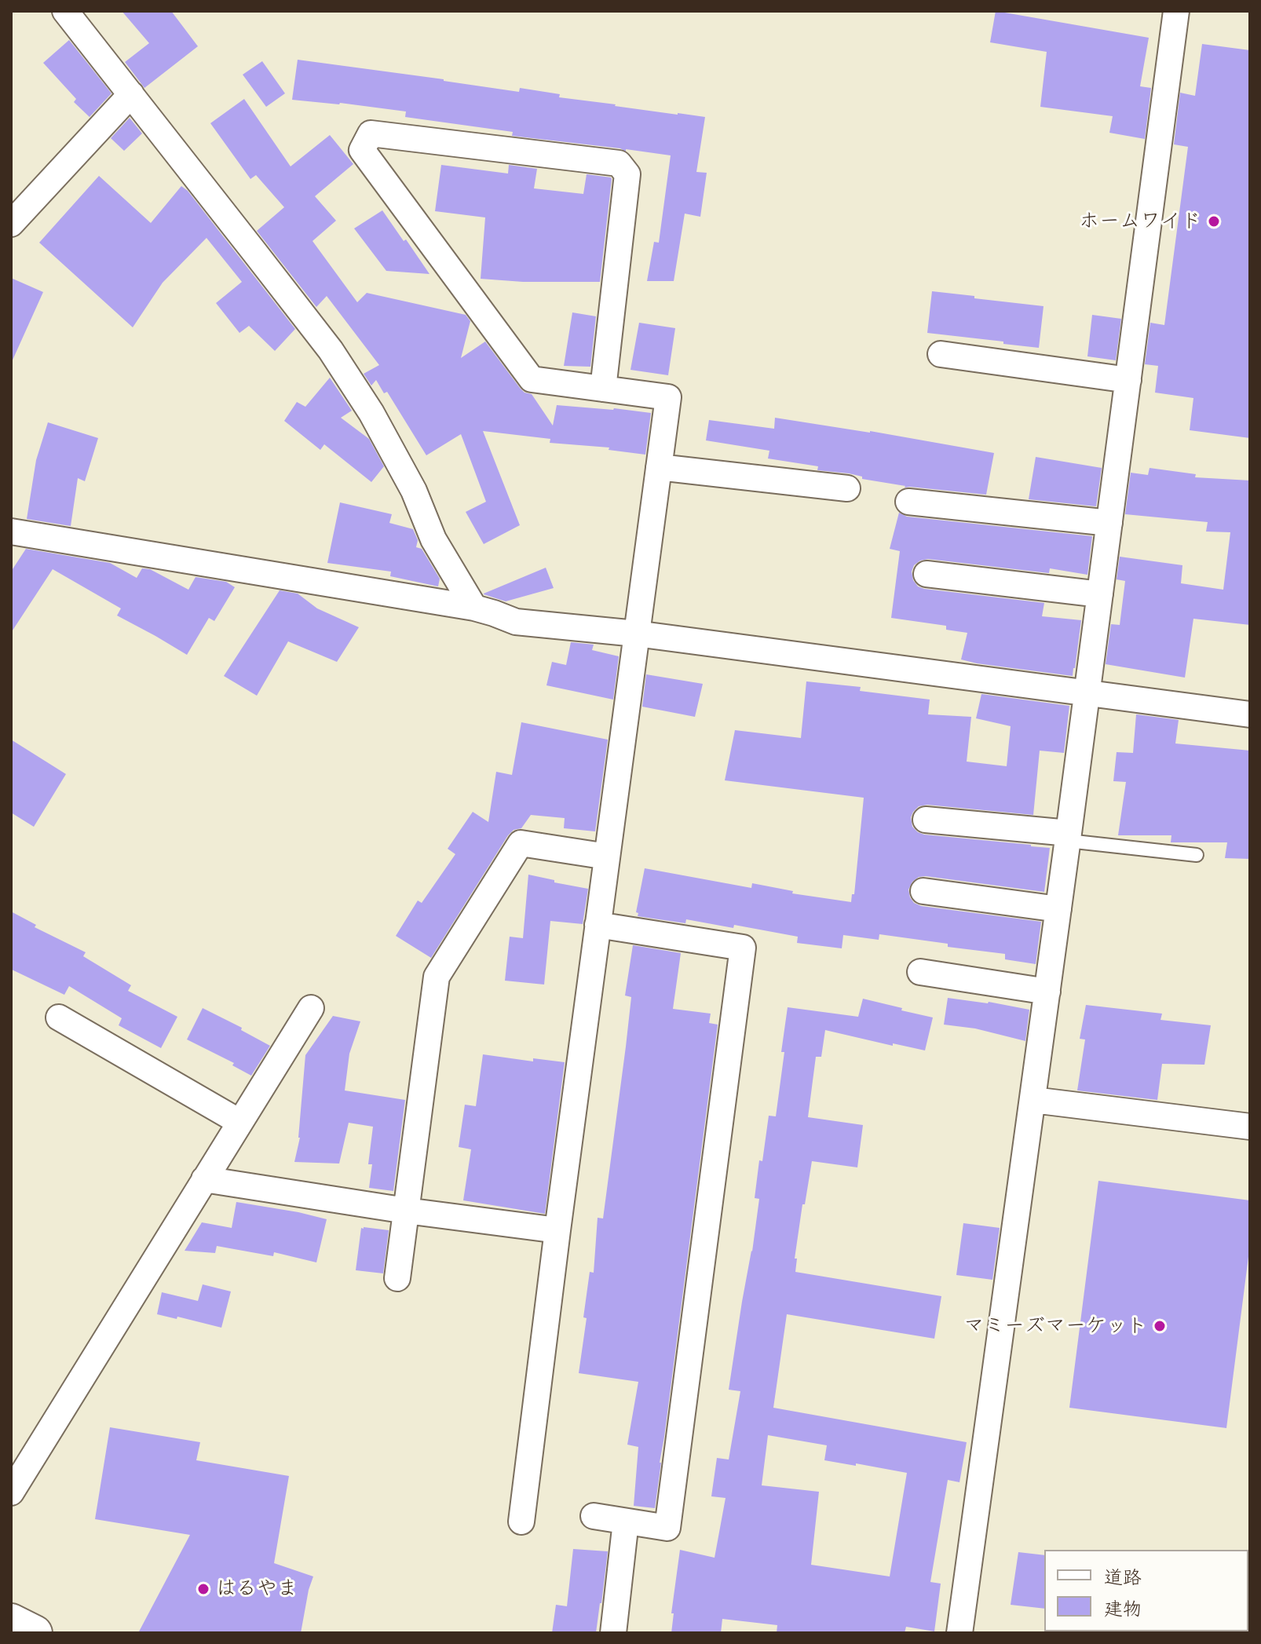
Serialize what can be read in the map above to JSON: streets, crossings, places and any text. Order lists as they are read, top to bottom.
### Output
{
  "places": ["ホームワイド", "マミーズマーケット", "はるやま"],
  "legend": ["道路", "建物"]
}
